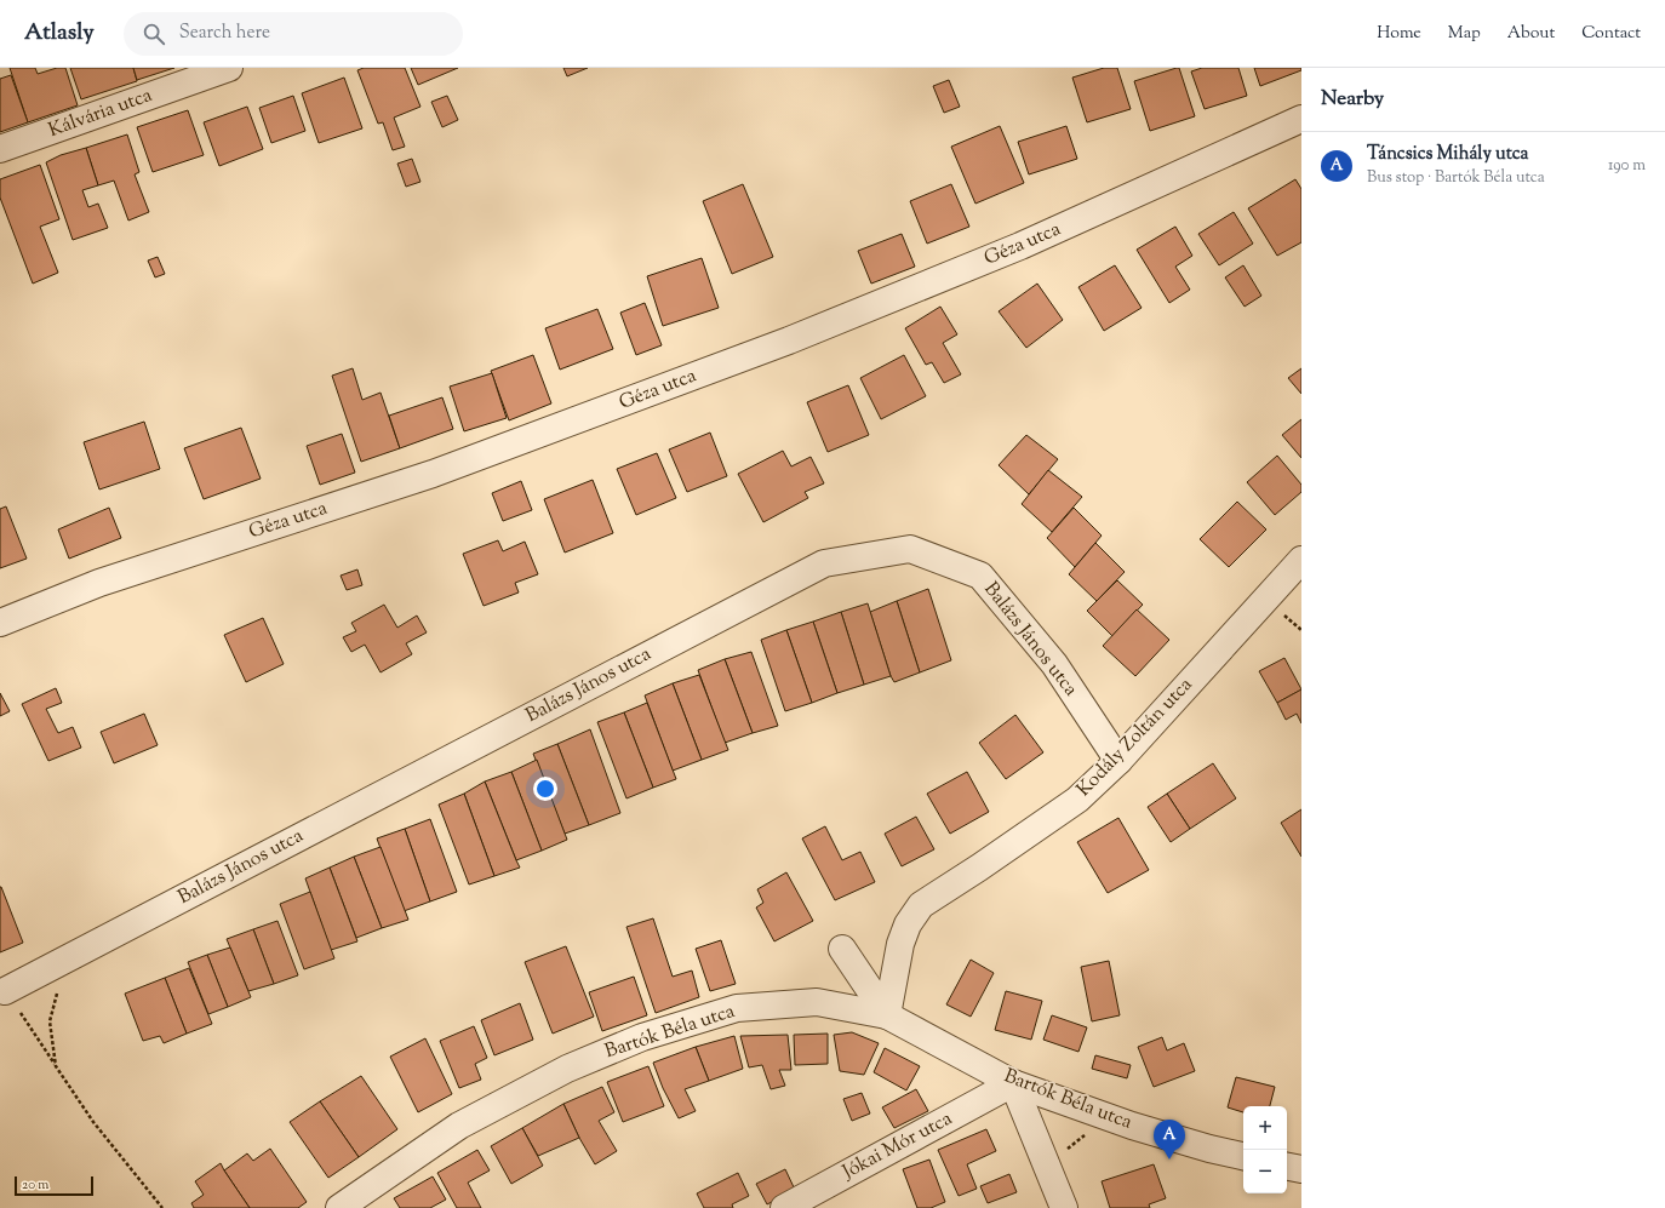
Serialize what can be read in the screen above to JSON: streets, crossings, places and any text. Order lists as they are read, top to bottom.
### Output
{
  "streets": {
    "street": [
      "Kálvária utca",
      "Géza utca",
      "Balázs János utca",
      "Kodály Zoltán utca",
      "Bartók Béla utca",
      "Jókai Mór utca"
    ]
  },
  "crossings": [
    ["Balázs János utca", "Kodály Zoltán utca"],
    ["Kodály Zoltán utca", "Bartók Béla utca"],
    ["Bartók Béla utca", "Jókai Mór utca"]
  ],
  "scale_bar": "20 m",
  "page": {
    "header": "Atlasly",
    "search": "Search here",
    "nav": [
      "Home",
      "Map",
      "About",
      "Contact"
    ],
    "heading": "Nearby",
    "list": [
      {
        "mark": "A",
        "name": "Táncsics Mihály utca",
        "note": "Bus stop · Bartók Béla utca",
        "value": "190 m"
      }
    ],
    "map_buttons": ["+", "−"],
    "pins": "A",
    "scale": "20 m"
  }
}
